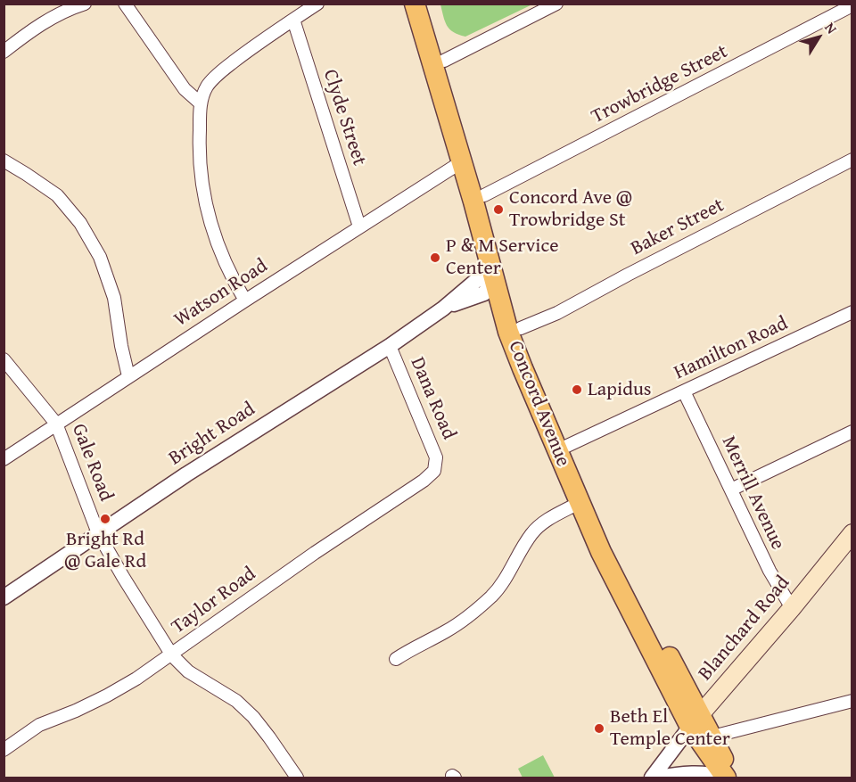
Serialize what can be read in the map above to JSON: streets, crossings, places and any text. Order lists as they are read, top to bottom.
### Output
{
  "streets": {
    "main road": ["Concord Avenue", "Blanchard Road"],
    "street": [
      "Trowbridge Street",
      "Clyde Street",
      "Baker Street",
      "Watson Road",
      "Hamilton Road",
      "Dana Road",
      "Bright Road",
      "Gale Road",
      "Merrill Avenue",
      "Taylor Road"
    ]
  },
  "crossings": [
    ["Trowbridge Street", "Concord Avenue"],
    ["Clyde Street", "Watson Road"],
    ["Baker Street", "Concord Avenue"],
    ["Watson Road", "Concord Avenue"],
    ["Watson Road", "Gale Road"],
    ["Hamilton Road", "Concord Avenue"],
    ["Hamilton Road", "Merrill Avenue"],
    ["Dana Road", "Bright Road"],
    ["Dana Road", "Taylor Road"],
    ["Concord Avenue", "Bright Road"],
    ["Concord Avenue", "Blanchard Road"],
    ["Bright Road", "Gale Road"],
    ["Gale Road", "Taylor Road"],
    ["Merrill Avenue", "Blanchard Road"]
  ],
  "places": [
    "Concord Ave @ Trowbridge St",
    "P & M Service Center",
    "Lapidus",
    "Bright Rd @ Gale Rd",
    "Beth El Temple Center"
  ],
  "north": "top right"
}
